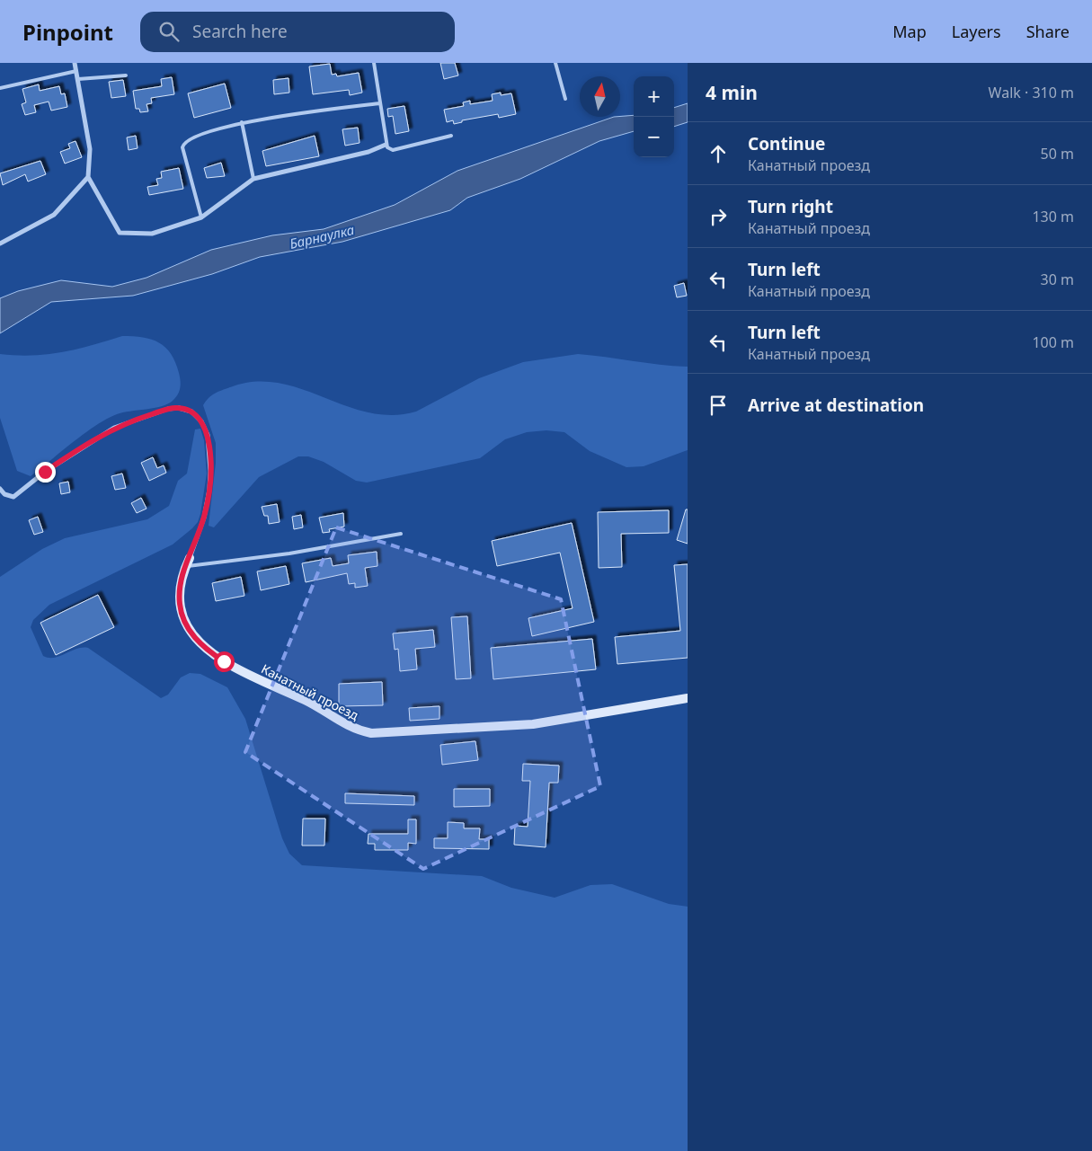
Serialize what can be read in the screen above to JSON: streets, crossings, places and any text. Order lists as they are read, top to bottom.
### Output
{
  "streets": {
    "street": ["Канатный проезд"]
  },
  "water": ["Барнаулка"],
  "north": "top",
  "page": {
    "header": "Pinpoint",
    "search": "Search here",
    "nav": ["Map", "Layers", "Share"],
    "heading": ["4 min", "Walk · 310 m"],
    "map_buttons": ["+", "−"],
    "list": [
      ["Continue", "Канатный проезд", "50 m"],
      ["Turn right", "Канатный проезд", "130 m"],
      ["Turn left", "Канатный проезд", "30 m"],
      ["Turn left", "Канатный проезд", "100 m"],
      "Arrive at destination"
    ]
  }
}
